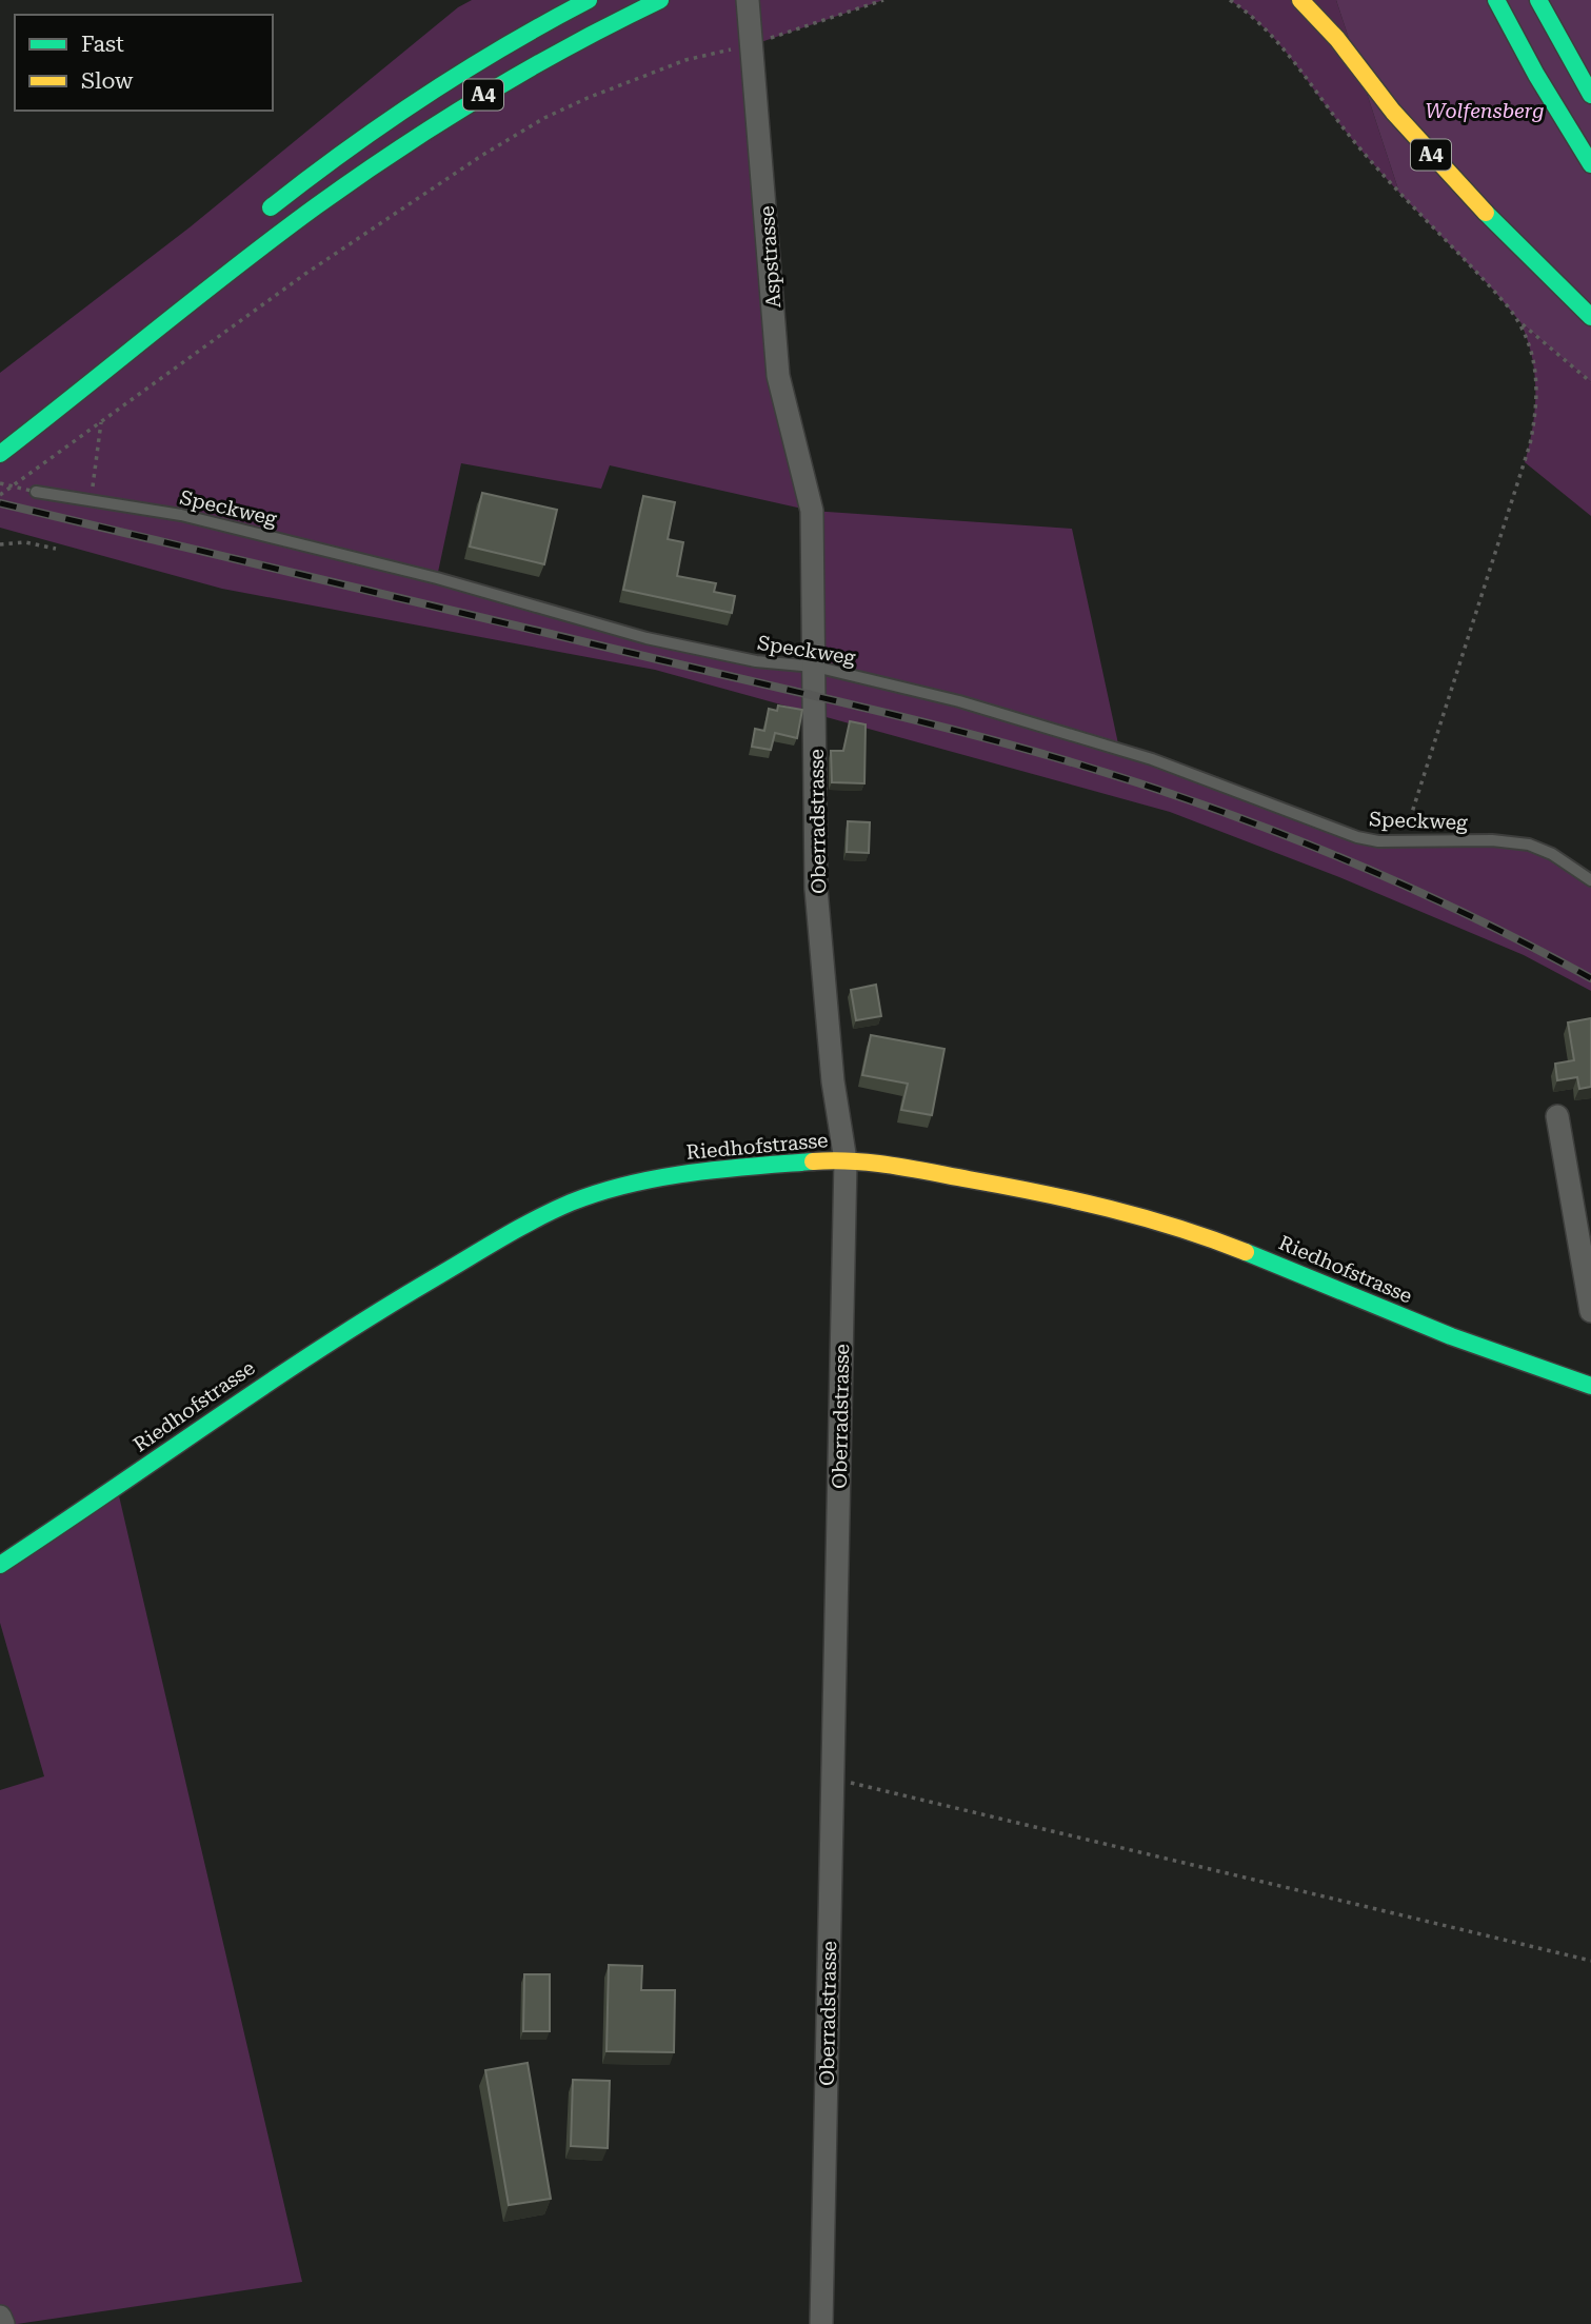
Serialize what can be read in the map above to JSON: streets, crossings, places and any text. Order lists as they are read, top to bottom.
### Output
{
  "streets": {
    "main road": ["A4", "Riedhofstrasse"],
    "street": ["Aspstrasse", "Oberradstrasse"],
    "lane": ["Speckweg"]
  },
  "crossings": [
    ["Aspstrasse", "Oberradstrasse"],
    ["Speckweg", "Oberradstrasse"],
    ["Oberradstrasse", "Riedhofstrasse"]
  ],
  "parks": ["Wolfensberg"],
  "legend": ["Fast", "Slow"]
}
